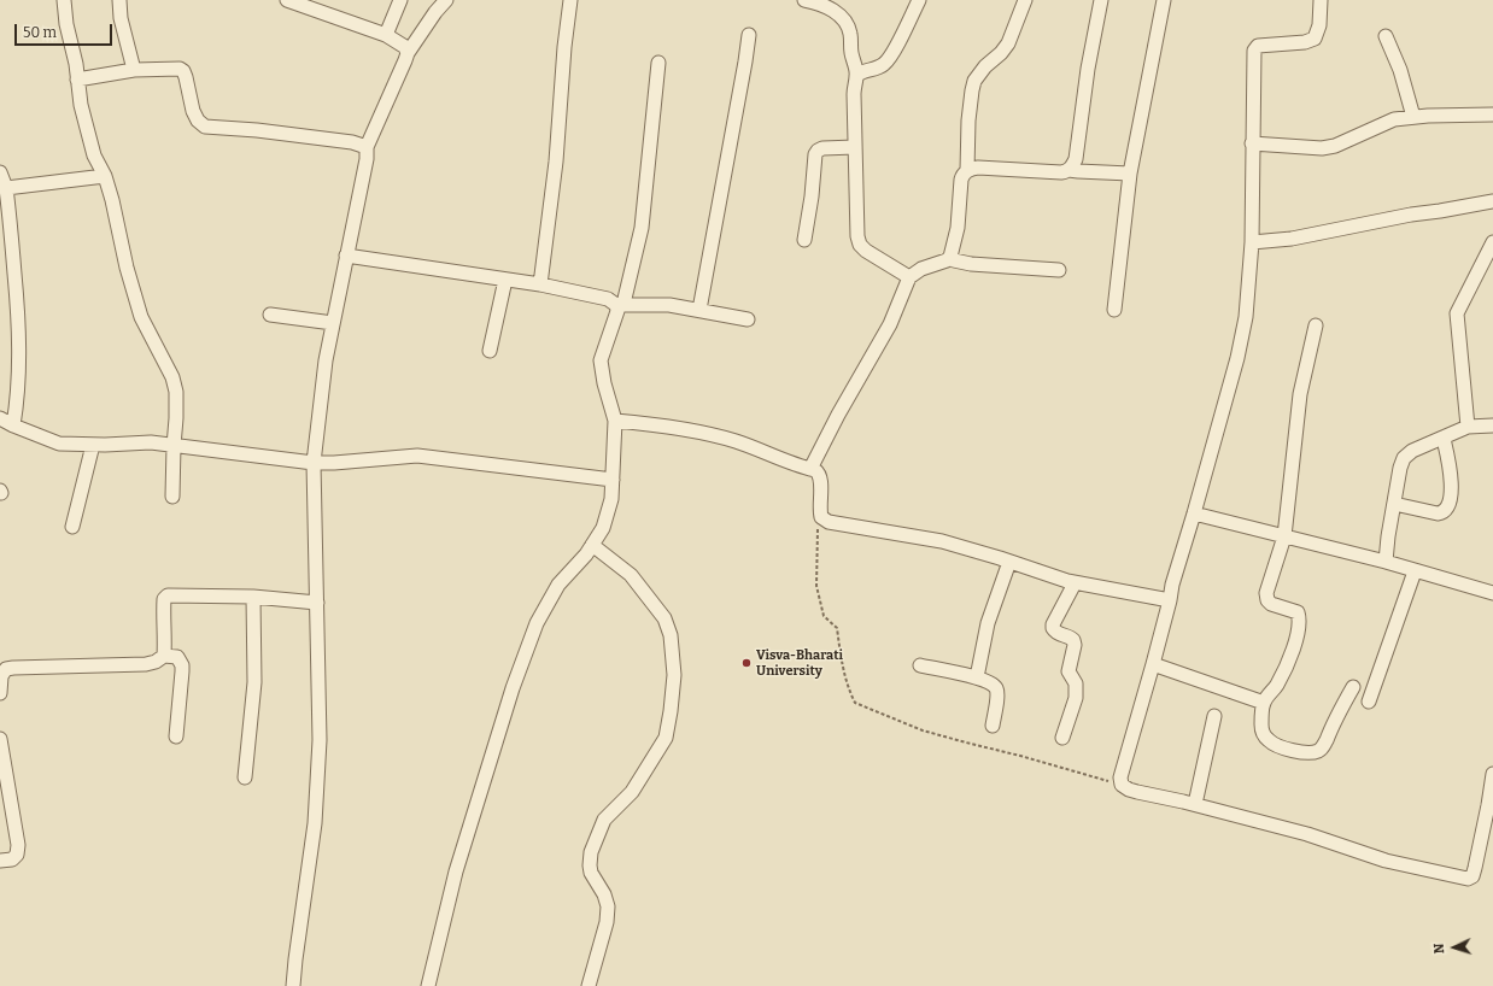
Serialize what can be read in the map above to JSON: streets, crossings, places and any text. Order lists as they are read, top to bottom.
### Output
{
  "places": ["Visva-Bharati University"],
  "scale_bar": "50 m",
  "north": "left"
}
